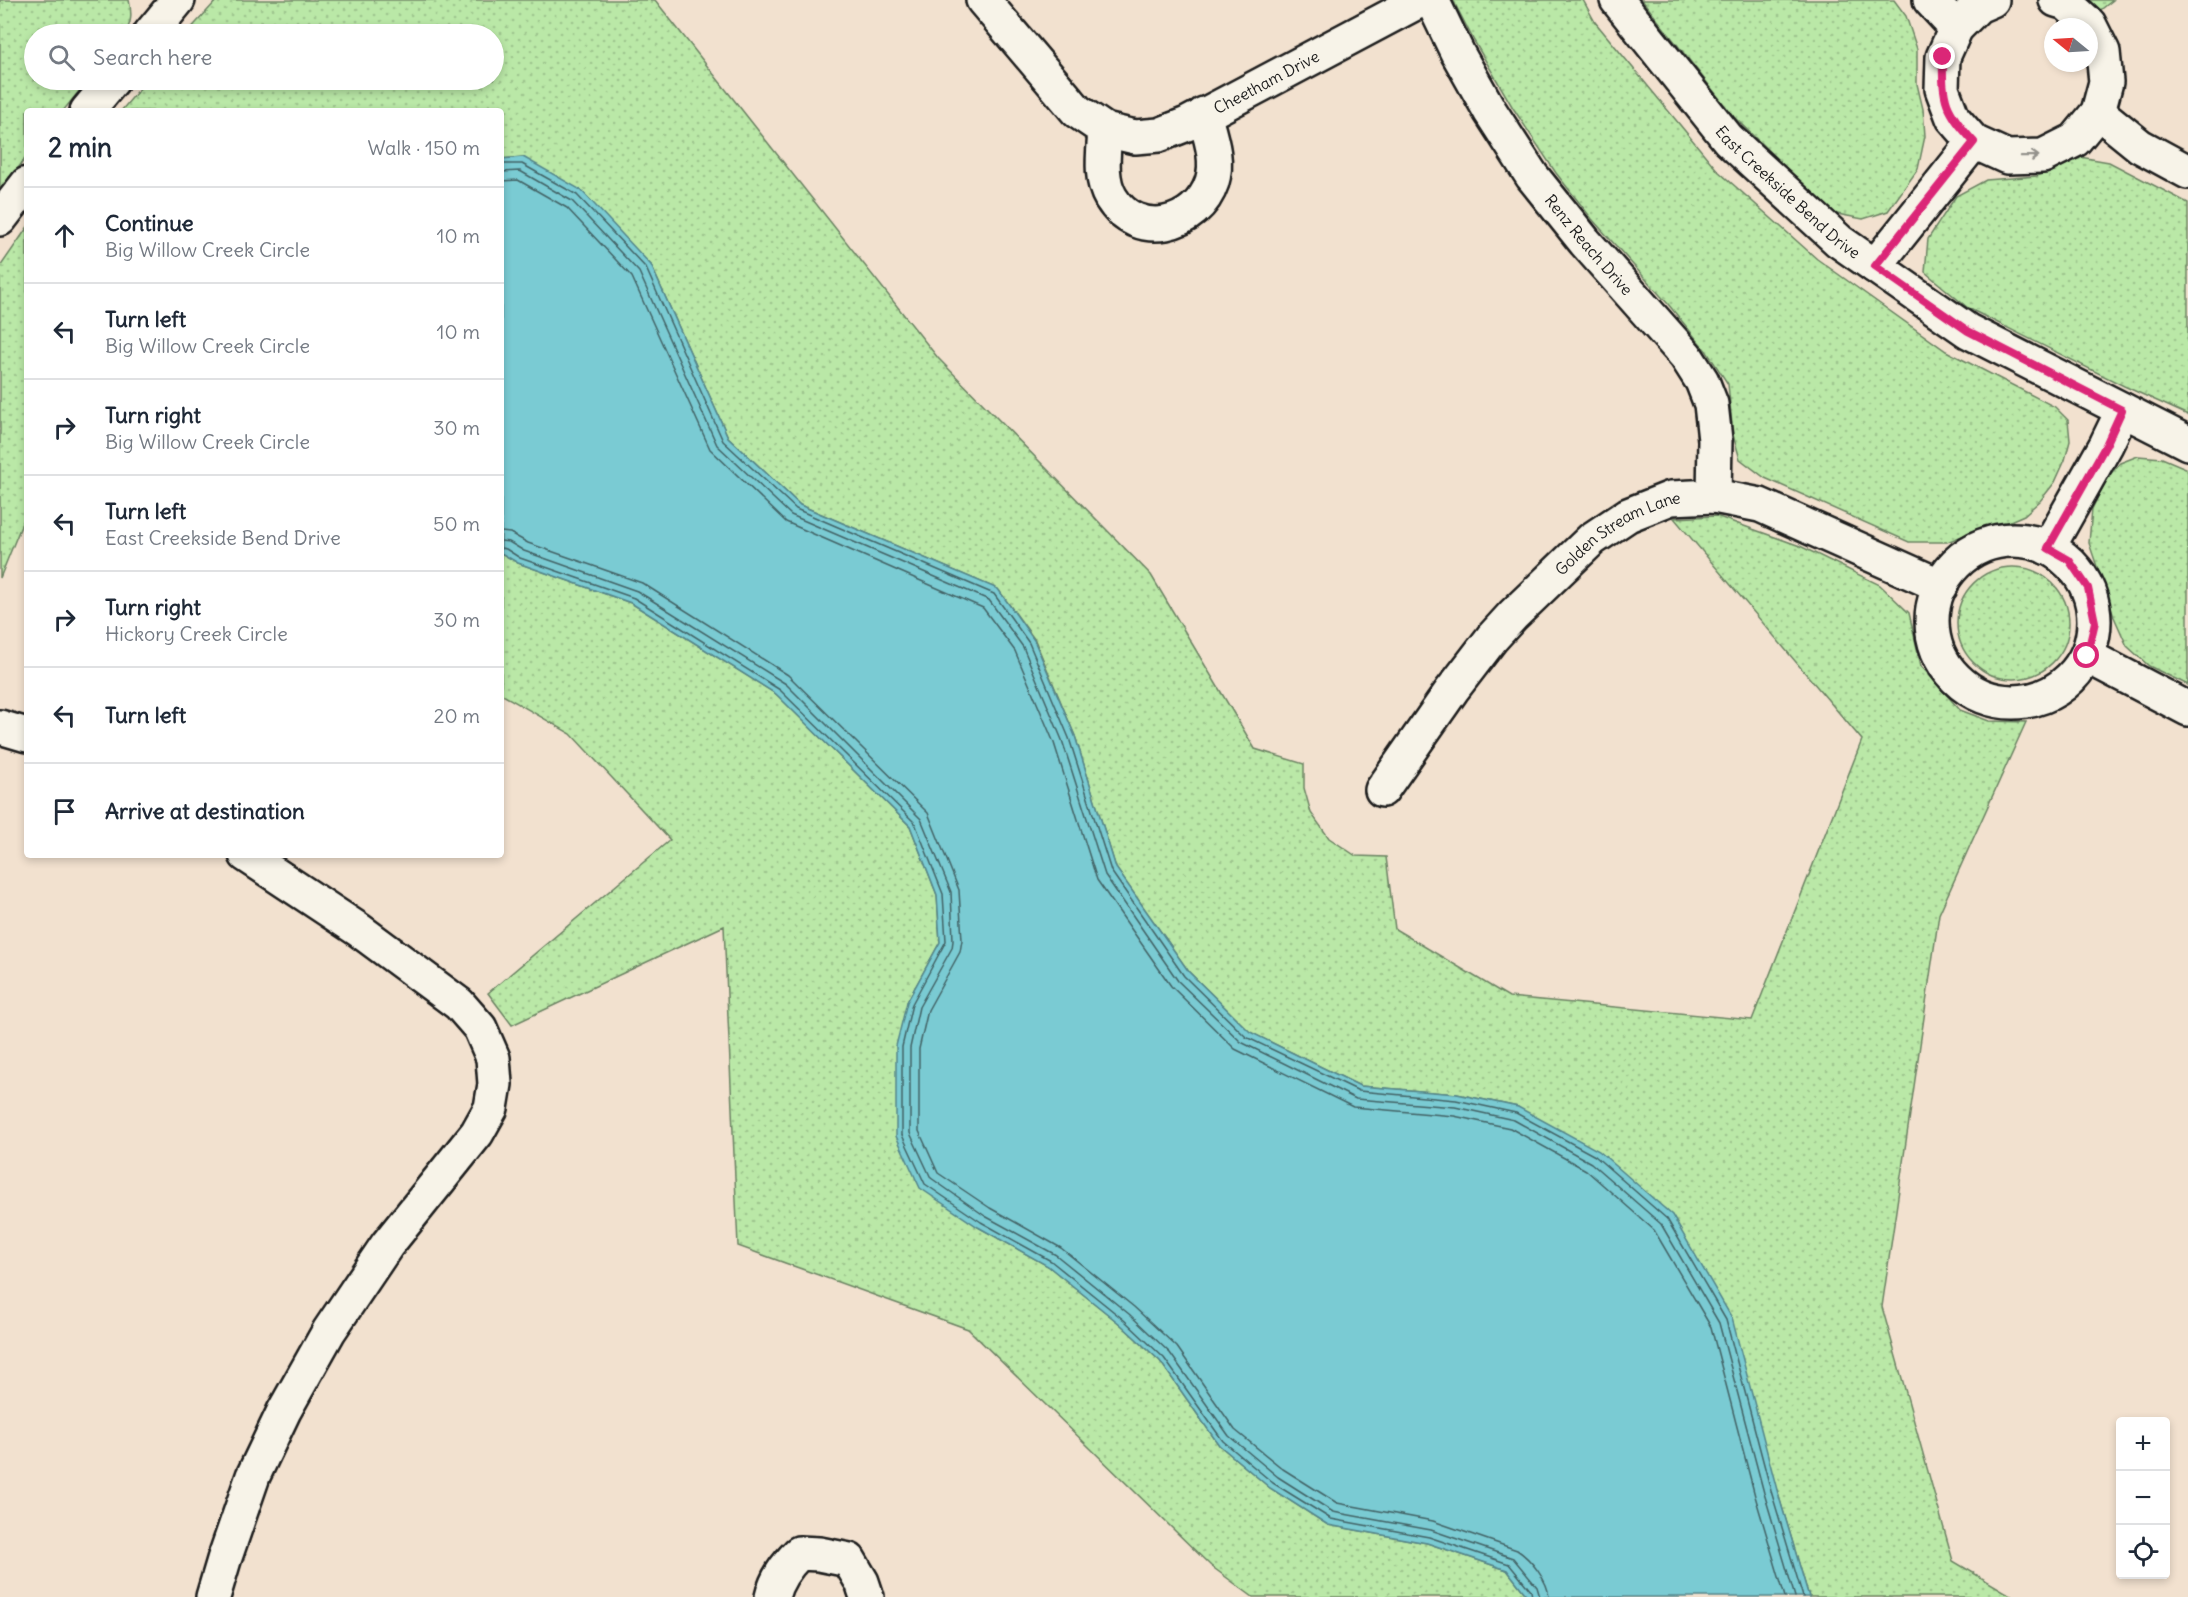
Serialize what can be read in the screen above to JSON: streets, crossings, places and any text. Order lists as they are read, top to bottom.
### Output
{
  "streets": {
    "street": [
      "Cheetham Drive",
      "East Creekside Bend Drive",
      "Renz Reach Drive",
      "Golden Stream Lane"
    ]
  },
  "crossings": [
    ["Renz Reach Drive", "Golden Stream Lane"]
  ],
  "north": "left",
  "page": {
    "search": "Search here",
    "heading": ["2 min", "Walk · 150 m"],
    "list": [
      ["Continue", "Big Willow Creek Circle", "10 m"],
      ["Turn left", "Big Willow Creek Circle", "10 m"],
      ["Turn right", "Big Willow Creek Circle", "30 m"],
      ["Turn left", "East Creekside Bend Drive", "50 m"],
      ["Turn right", "Hickory Creek Circle", "30 m"],
      ["Turn left", "20 m"],
      "Arrive at destination"
    ],
    "map_buttons": ["+", "−"]
  }
}
